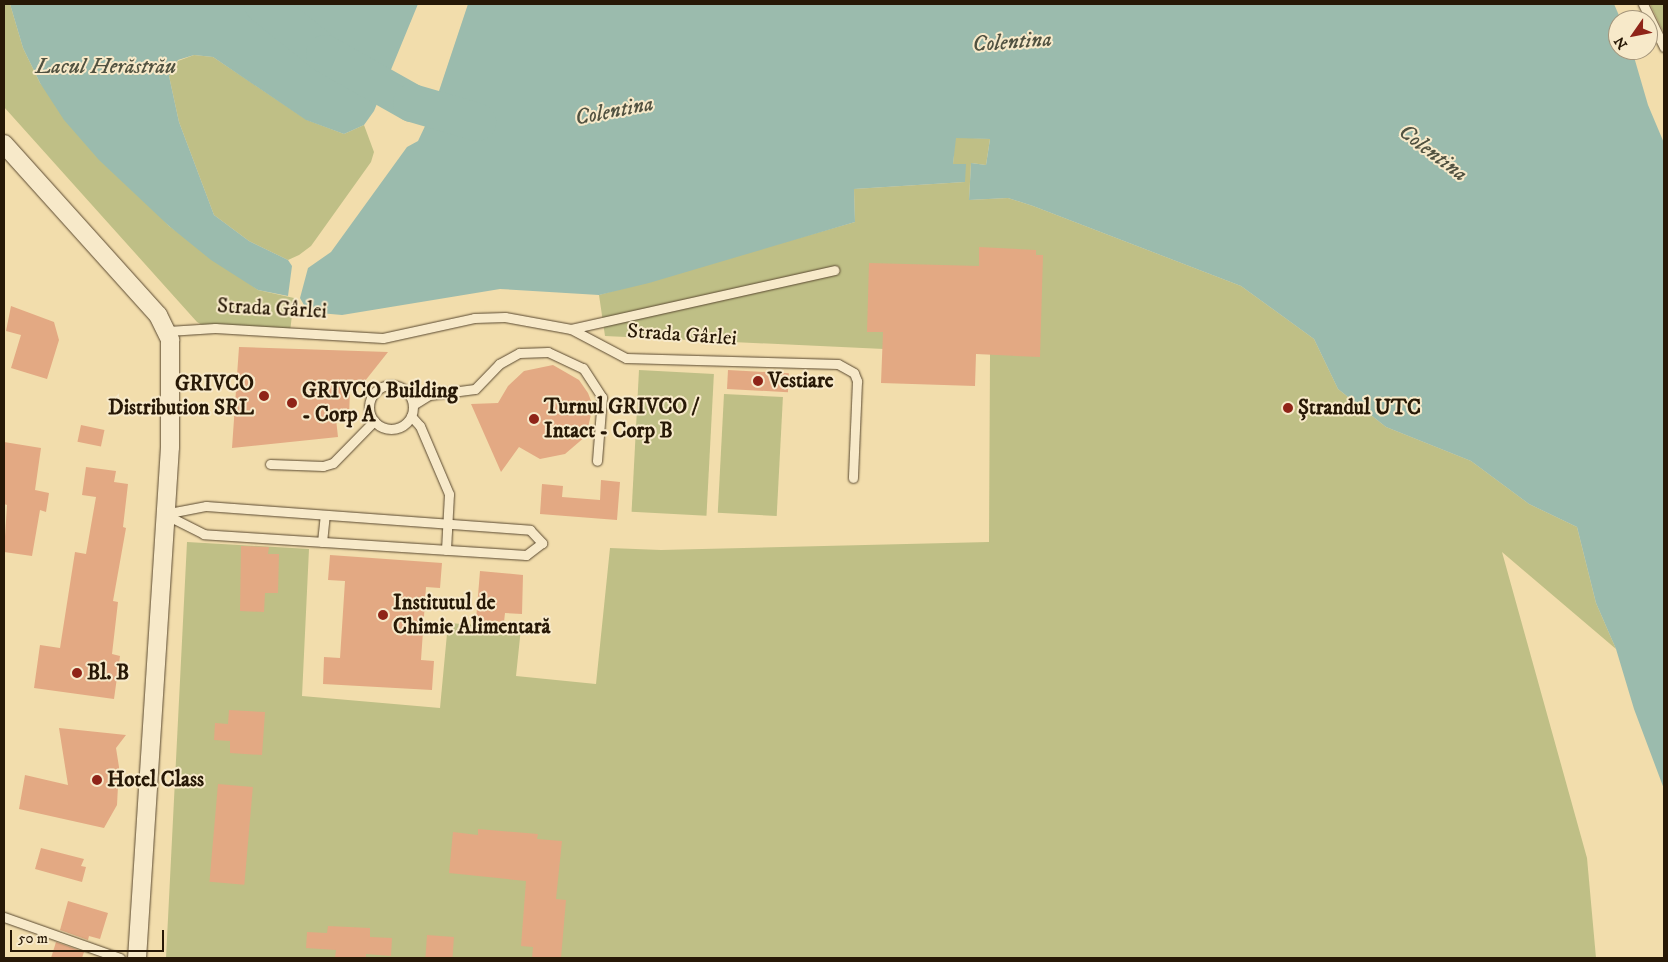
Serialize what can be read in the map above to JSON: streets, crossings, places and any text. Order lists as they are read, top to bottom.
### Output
{
  "streets": {
    "lane": ["Strada Gârlei"]
  },
  "water": ["Colentina", "Lacul Herăstrău"],
  "places": [
    "Vestiare",
    "GRIVCO Distribution SRL",
    "GRIVCO Building - Corp A",
    "Ștrandul UTC",
    "Turnul GRIVCO / Intact - Corp B",
    "Institutul de Chimie Alimentară",
    "Bl. B",
    "Hotel Class"
  ],
  "scale_bar": "50 m",
  "north": "bottom left"
}
